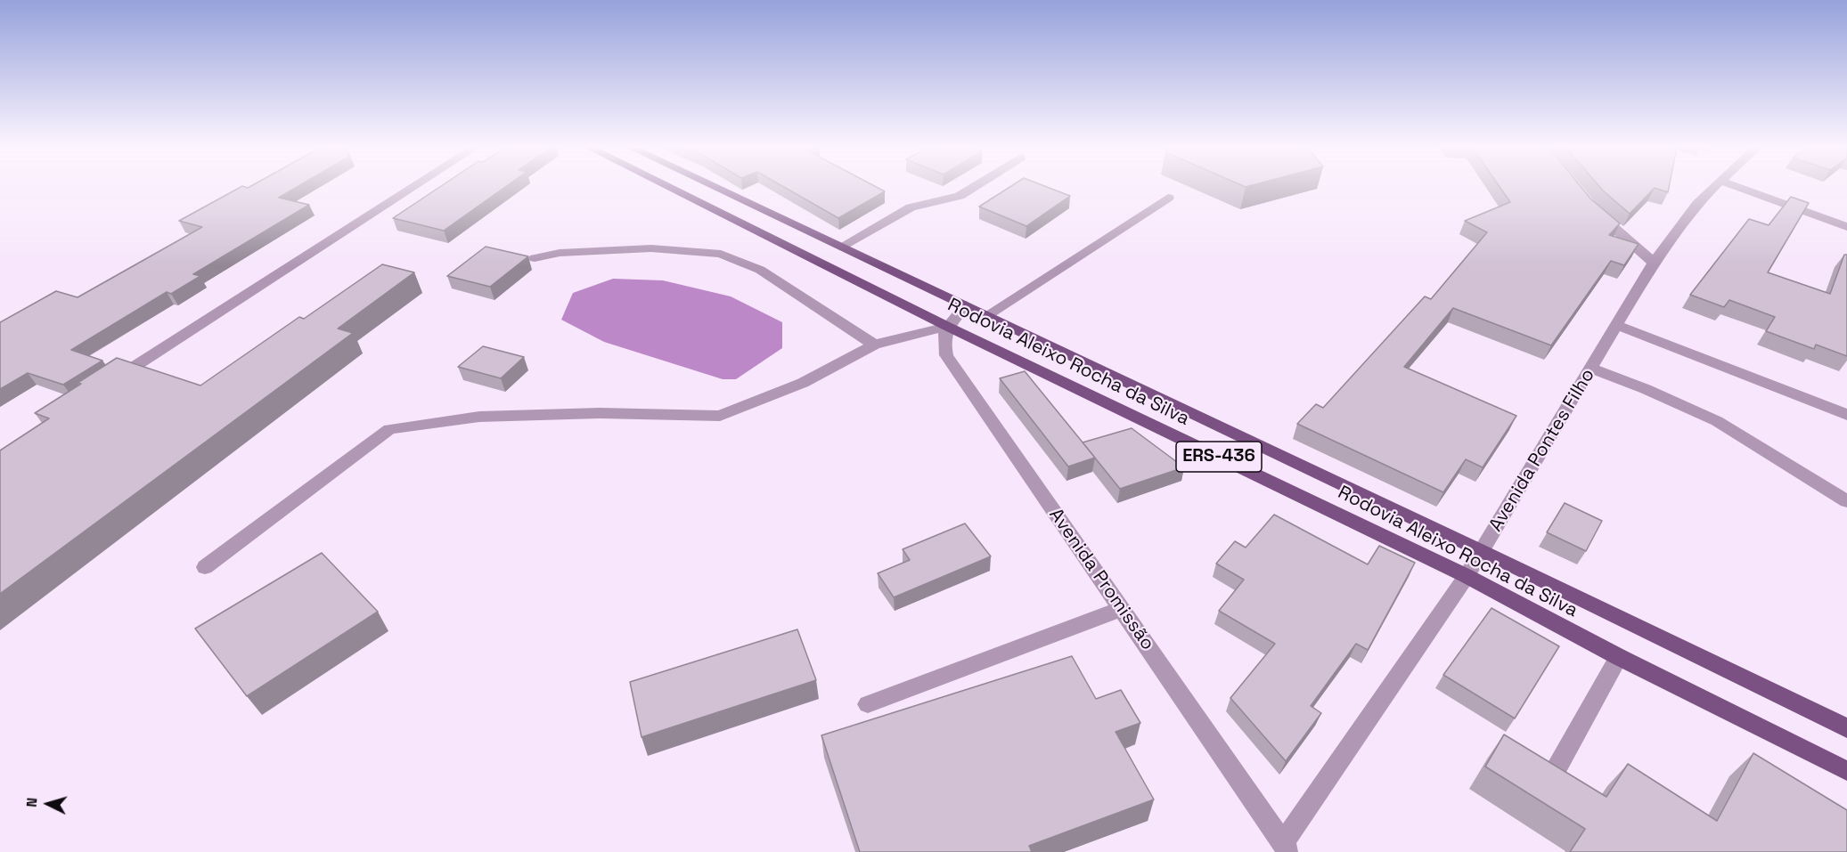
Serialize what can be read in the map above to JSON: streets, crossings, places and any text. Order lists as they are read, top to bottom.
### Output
{
  "streets": {
    "main road": ["Rodovia Aleixo Rocha da Silva", "ERS-436"],
    "street": ["Avenida Pontes Filho", "Avenida Promissão"]
  },
  "crossings": [
    ["Rodovia Aleixo Rocha da Silva", "Avenida Pontes Filho"],
    ["Rodovia Aleixo Rocha da Silva", "Avenida Promissão"],
    ["Avenida Pontes Filho", "Avenida Promissão"]
  ],
  "north": "left"
}
